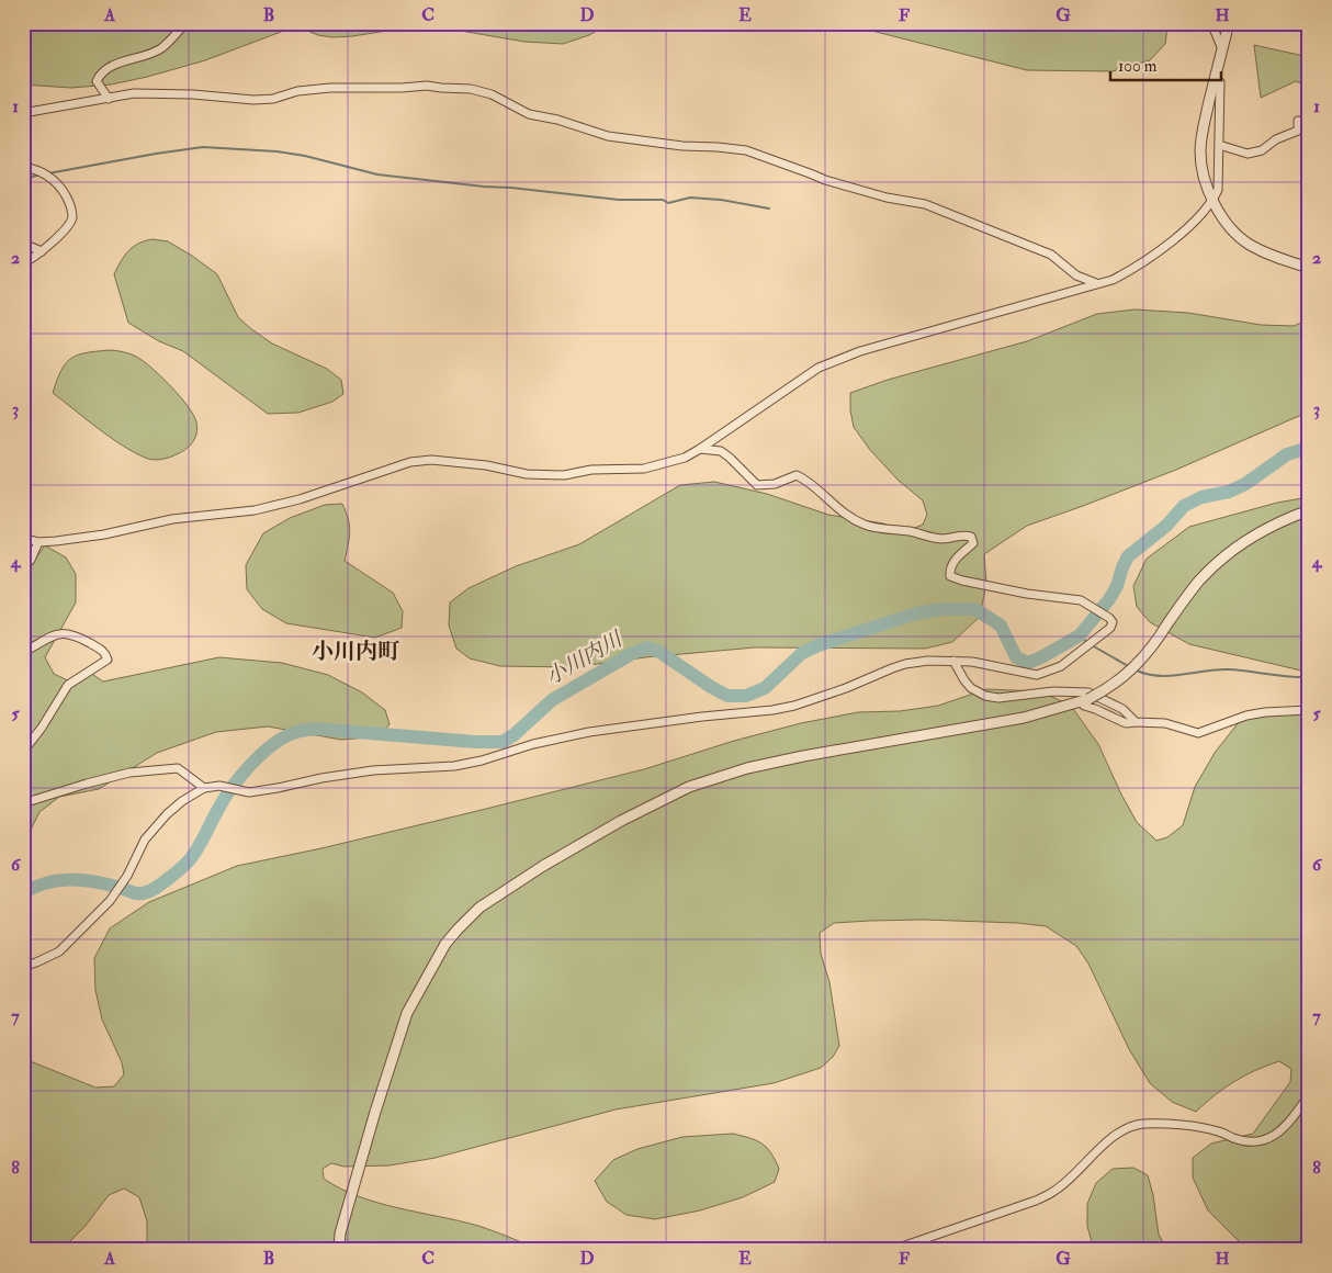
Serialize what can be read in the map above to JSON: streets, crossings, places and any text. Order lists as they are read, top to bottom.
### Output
{
  "districts": ["小川内町"],
  "water": ["小川内川"],
  "scale_bar": "100 m",
  "grid": {
    "columns": [
      "A",
      "B",
      "C",
      "D",
      "E",
      "F",
      "G",
      "H"
    ],
    "rows": [
      "1",
      "2",
      "3",
      "4",
      "5",
      "6",
      "7",
      "8"
    ]
  }
}
